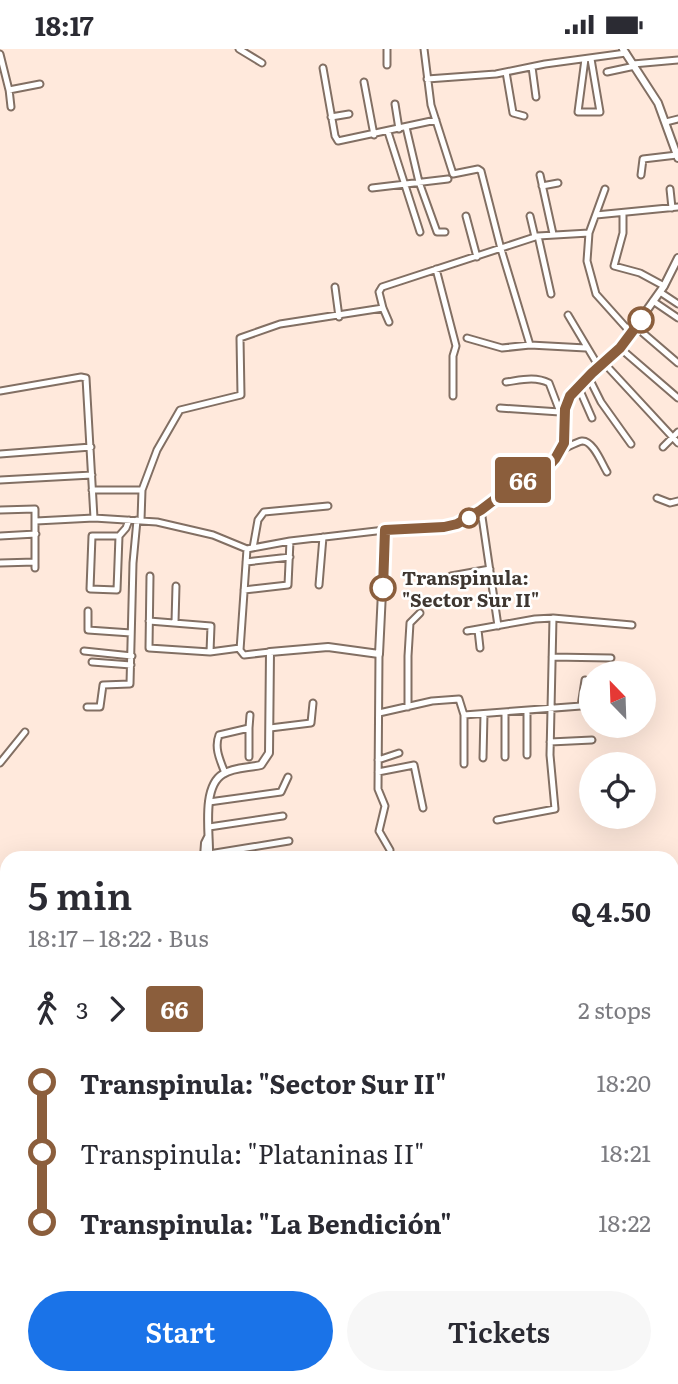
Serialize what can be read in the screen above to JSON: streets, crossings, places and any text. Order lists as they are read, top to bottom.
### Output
{
  "places": ["Transpinula: \"Sector Sur II\""],
  "lines": ["bus line 66"],
  "north": "top left",
  "page": {
    "status": "18:17",
    "on_map": "66",
    "heading": ["5 min", "18:17 – 18:22 · Bus", "Q 4.50"],
    "legs": ["3", "66", "2 stops"],
    "list": [
      {
        "name": "Transpinula: \"Sector Sur II\"",
        "value": "18:20"
      },
      {
        "name": "Transpinula: \"Plataninas II\"",
        "value": "18:21"
      },
      {
        "name": "Transpinula: \"La Bendición\"",
        "value": "18:22"
      }
    ],
    "buttons": ["Start", "Tickets"]
  }
}
